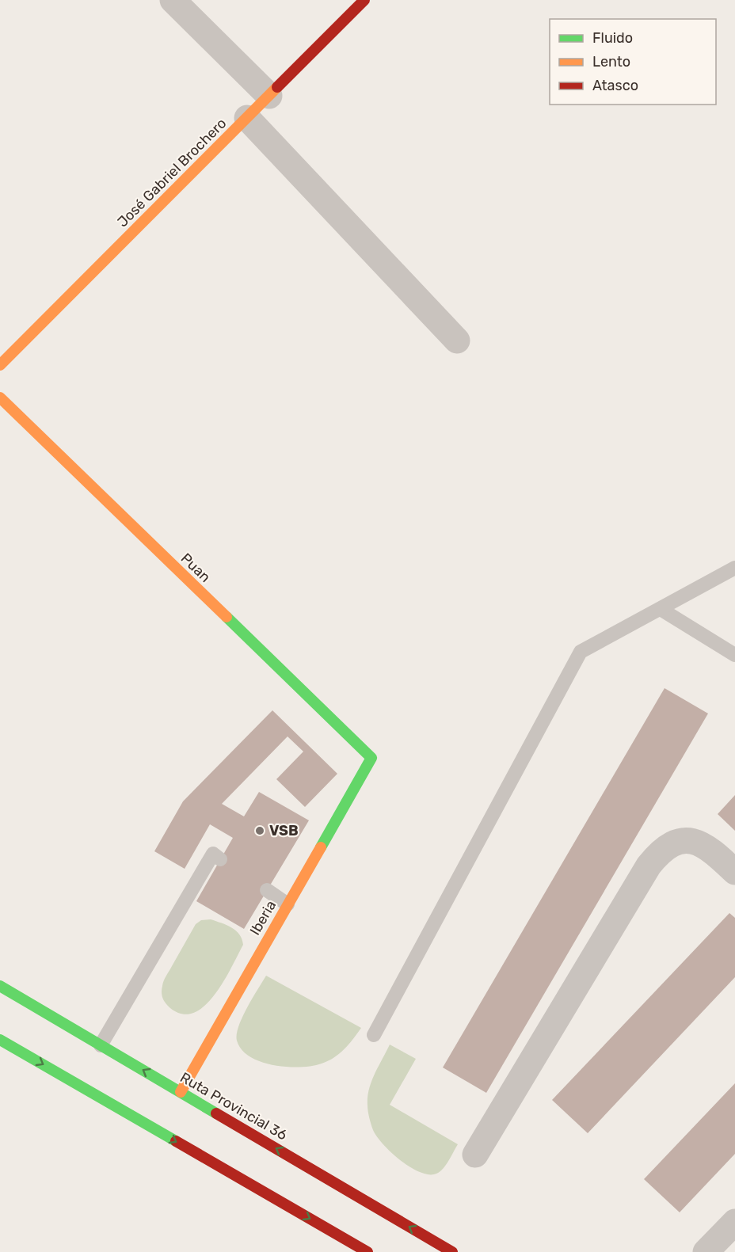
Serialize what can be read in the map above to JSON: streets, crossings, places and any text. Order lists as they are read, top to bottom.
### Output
{
  "streets": {
    "street": [
      "José Gabriel Brochero",
      "Puan",
      "Iberia",
      "Ruta Provincial 36"
    ]
  },
  "crossings": [
    ["Puan", "Iberia"],
    ["Iberia", "Ruta Provincial 36"]
  ],
  "places": ["VSB"],
  "legend": ["Fluido", "Lento", "Atasco"]
}
